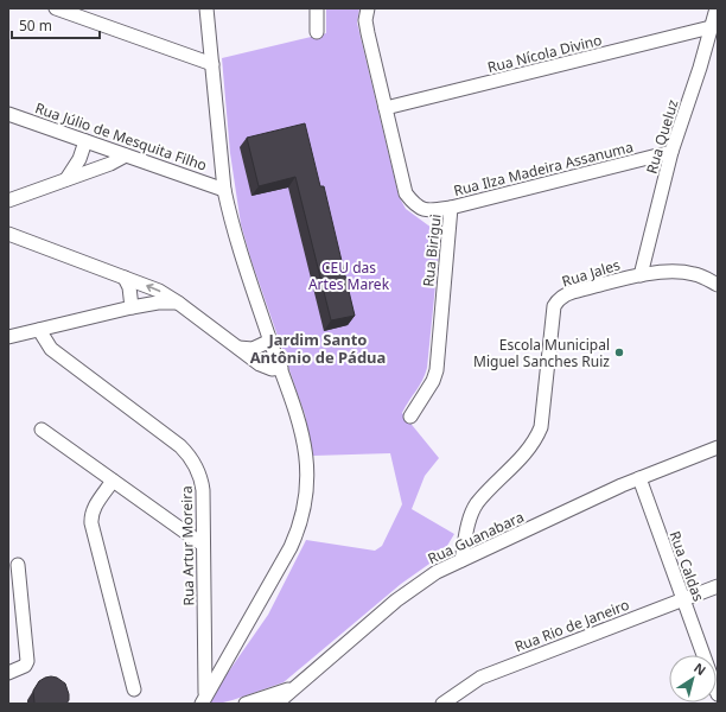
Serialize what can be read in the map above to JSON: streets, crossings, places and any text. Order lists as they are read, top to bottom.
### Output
{
  "streets": {
    "street": [
      "Rua Nícola Divino",
      "Rua Júlio de Mesquita Filho",
      "Rua Queluz",
      "Rua Ilza Madeira Assanuma",
      "Rua Birigui",
      "Rua Jales",
      "Rua Guanabara",
      "Rua Artur Moreira",
      "Rua Caldas",
      "Rua Rio de Janeiro"
    ]
  },
  "crossings": [
    ["Rua Nícola Divino", "Rua Queluz"],
    ["Rua Nícola Divino", "Rua Birigui"],
    ["Rua Queluz", "Rua Ilza Madeira Assanuma"],
    ["Rua Queluz", "Rua Jales"],
    ["Rua Ilza Madeira Assanuma", "Rua Birigui"],
    ["Rua Jales", "Rua Guanabara"],
    ["Rua Guanabara", "Rua Caldas"],
    ["Rua Caldas", "Rua Rio de Janeiro"]
  ],
  "districts": ["Jardim Santo Antônio de Pádua"],
  "parks": ["CEU das Artes Marek"],
  "places": ["Escola Municipal Miguel Sanches Ruiz"],
  "scale_bar": "50 m",
  "north": "top right"
}
